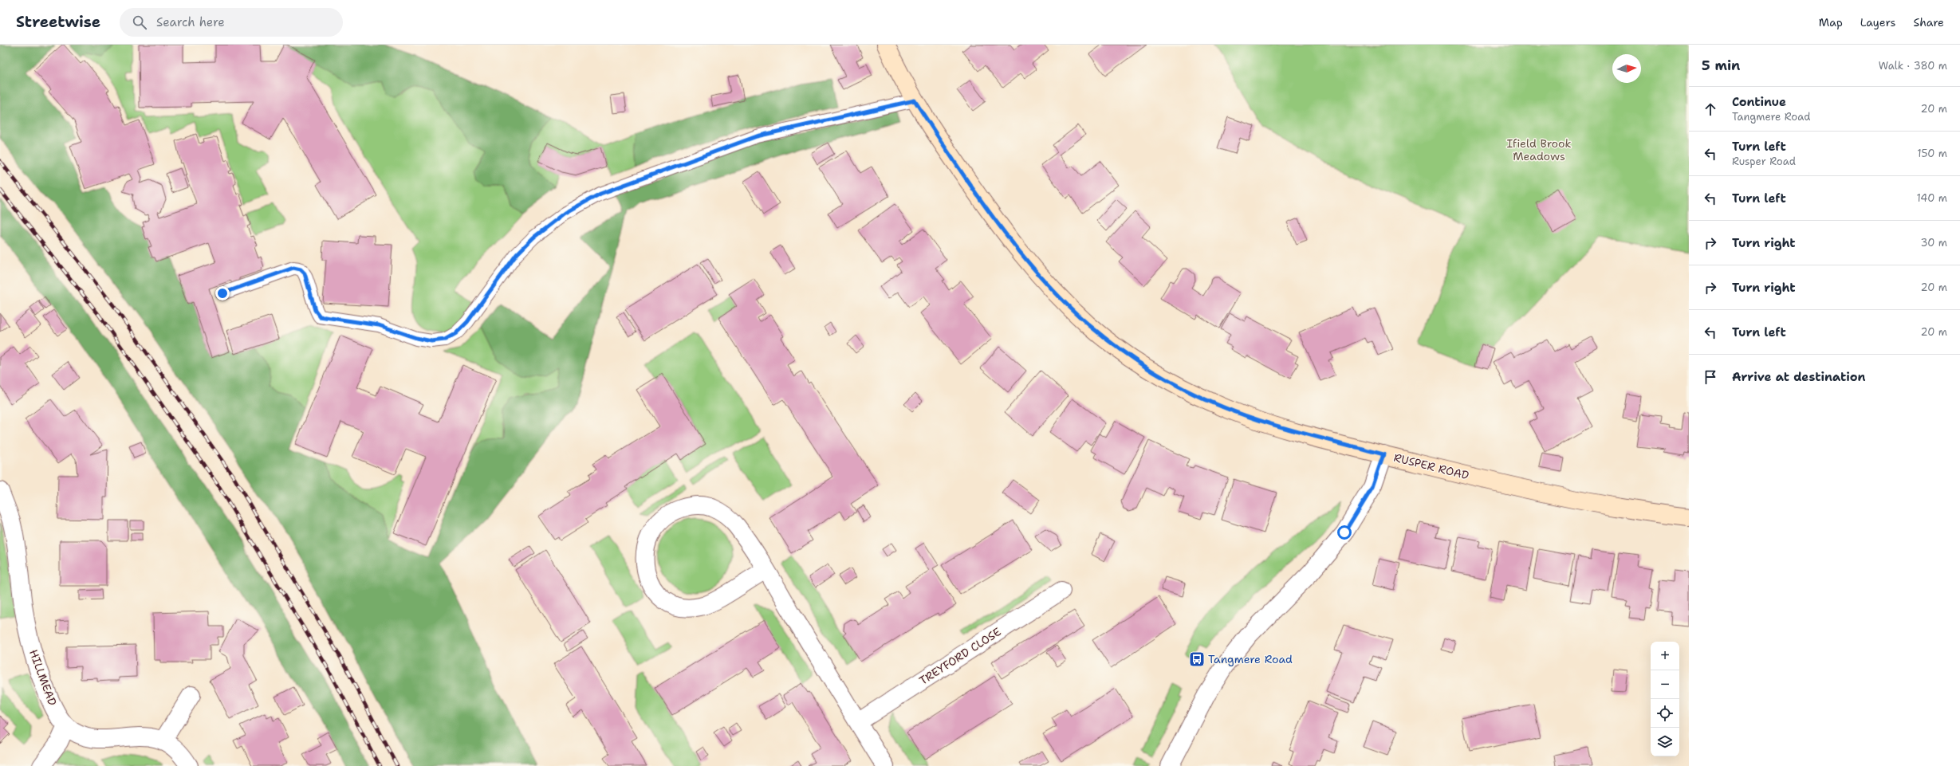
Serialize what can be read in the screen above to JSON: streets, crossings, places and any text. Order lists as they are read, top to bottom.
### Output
{
  "streets": {
    "street": ["RUSPER ROAD", "TREYFORD CLOSE", "HILLMEAD"]
  },
  "parks": ["Ifield Brook Meadows"],
  "places": {
    "bus stop": ["Tangmere Road"]
  },
  "north": "right",
  "page": {
    "header": "Streetwise",
    "search": "Search here",
    "nav": ["Map", "Layers", "Share"],
    "heading": ["5 min", "Walk · 380 m"],
    "list": [
      ["Continue", "Tangmere Road", "20 m"],
      ["Turn left", "Rusper Road", "150 m"],
      ["Turn left", "140 m"],
      ["Turn right", "30 m"],
      ["Turn right", "20 m"],
      ["Turn left", "20 m"],
      "Arrive at destination"
    ],
    "map_buttons": ["+", "−"]
  }
}
